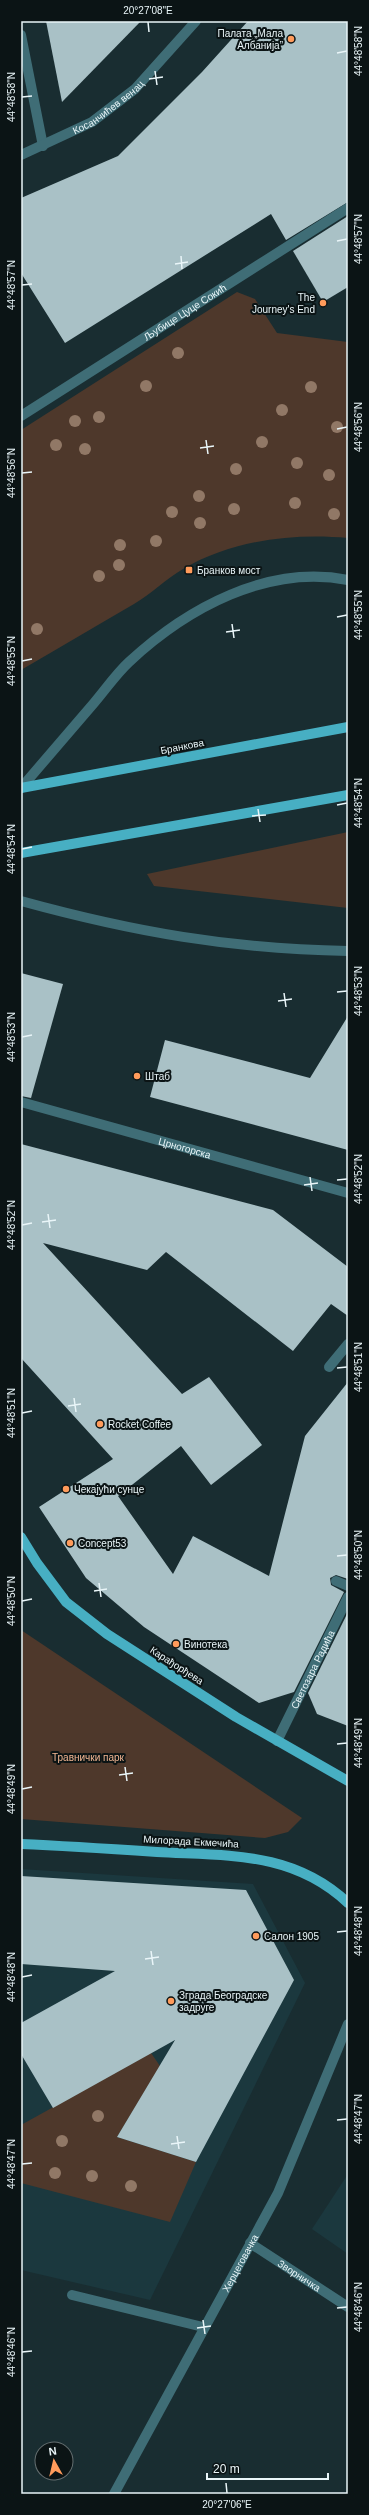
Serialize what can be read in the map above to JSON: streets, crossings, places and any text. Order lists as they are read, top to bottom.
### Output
{
  "streets": {
    "main road": ["Бранкова", "Карађорђева", "Милорада Екмечића"],
    "street": [
      "Косанчићев венац",
      "Љубице Цуце Сокић",
      "Црногорска",
      "Светозара Радића",
      "Херцеговачка",
      "Зворничка"
    ]
  },
  "crossings": [
    ["Карађорђева", "Светозара Радића"],
    ["Херцеговачка", "Зворничка"]
  ],
  "parks": ["Травнички парк"],
  "places": {
    "other": [
      "Палата „Мала Албанија”",
      "The Journey's End",
      "Штаб",
      "Rocket Coffee",
      "Чекајући сунце",
      "Concept53",
      "Винотека",
      "Салон 1905",
      "Зграда Београдске задруге"
    ],
    "transit": ["Бранков мост"]
  },
  "scale_bar": "20 m",
  "north": "top",
  "coordinates": [
    "20°27'08\"E",
    "44°48'58\"N",
    "44°48'57\"N",
    "44°48'56\"N",
    "44°48'55\"N",
    "44°48'54\"N",
    "44°48'53\"N",
    "44°48'52\"N",
    "44°48'51\"N",
    "44°48'50\"N",
    "44°48'49\"N",
    "44°48'48\"N",
    "44°48'47\"N",
    "44°48'46\"N",
    "20°27'06\"E"
  ]
}
